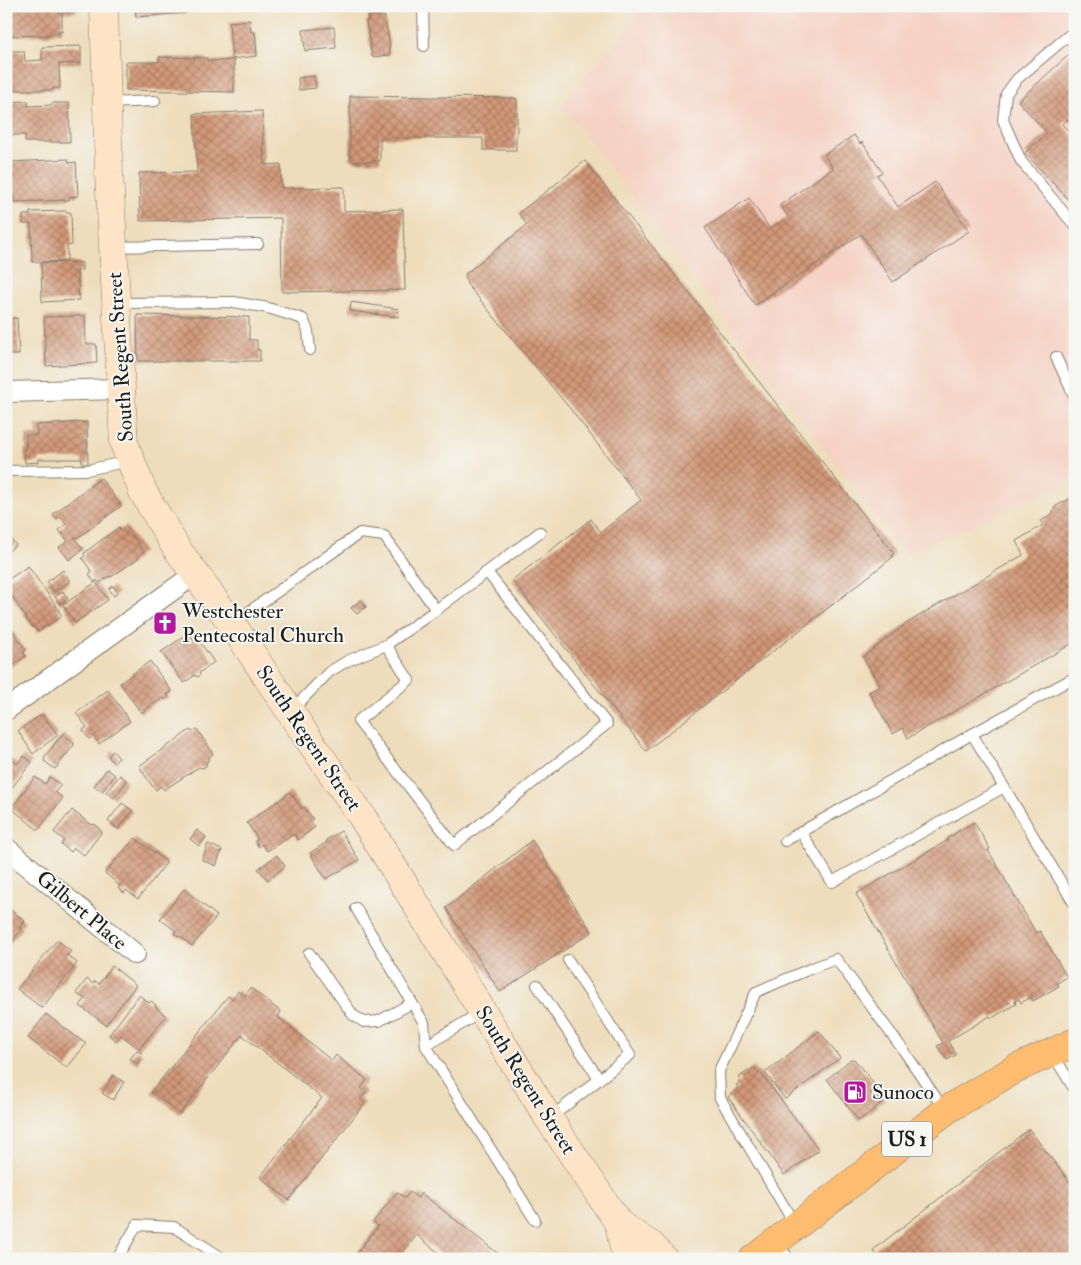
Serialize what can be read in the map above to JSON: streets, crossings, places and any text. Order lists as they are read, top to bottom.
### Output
{
  "streets": {
    "main road": ["US 1"],
    "street": ["South Regent Street", "Gilbert Place"]
  },
  "places": {
    "church": ["Westchester Pentecostal Church"],
    "fuel station": ["Sunoco"]
  }
}
